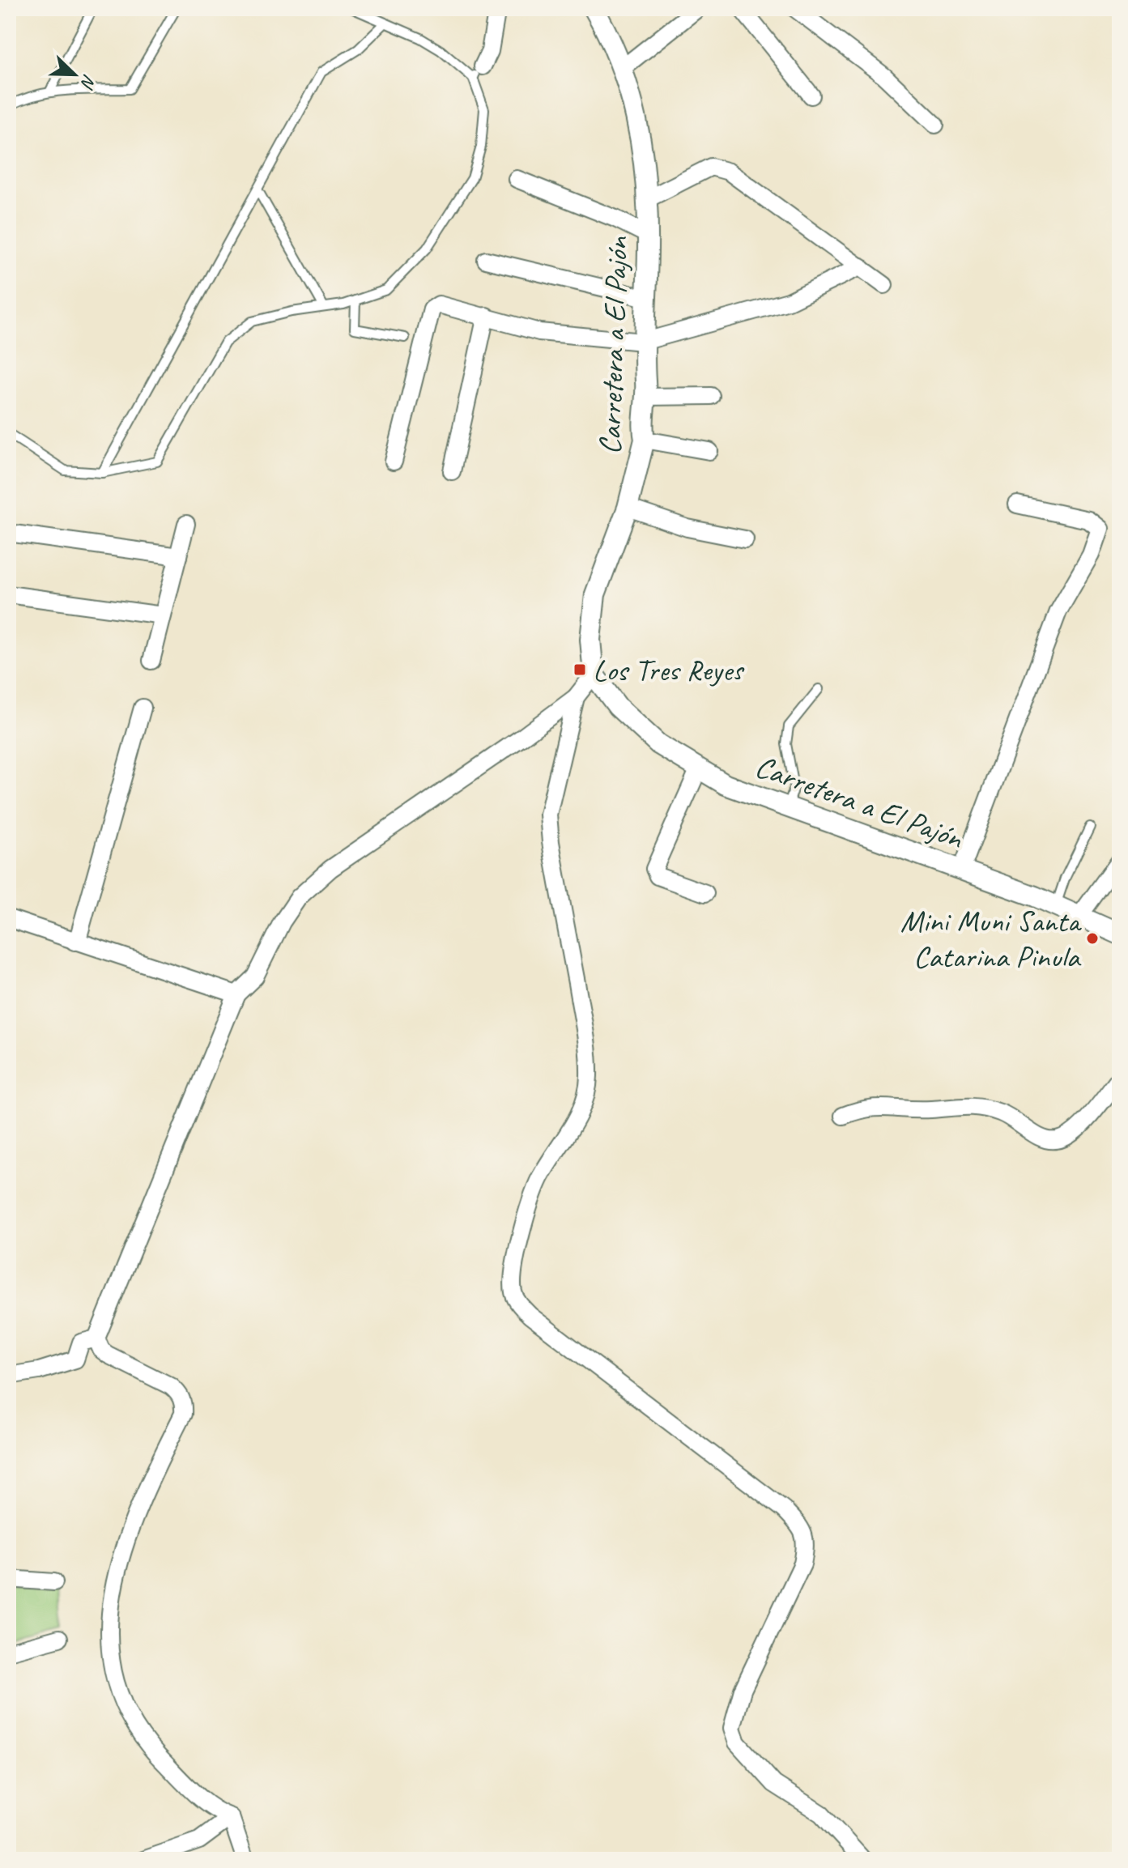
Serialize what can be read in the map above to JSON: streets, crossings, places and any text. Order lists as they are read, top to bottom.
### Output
{
  "streets": {
    "street": ["Carretera a El Pajón"]
  },
  "places": {
    "transit": ["Los Tres Reyes"],
    "other": ["Mini Muni Santa Catarina Pinula"]
  },
  "north": "bottom right"
}
